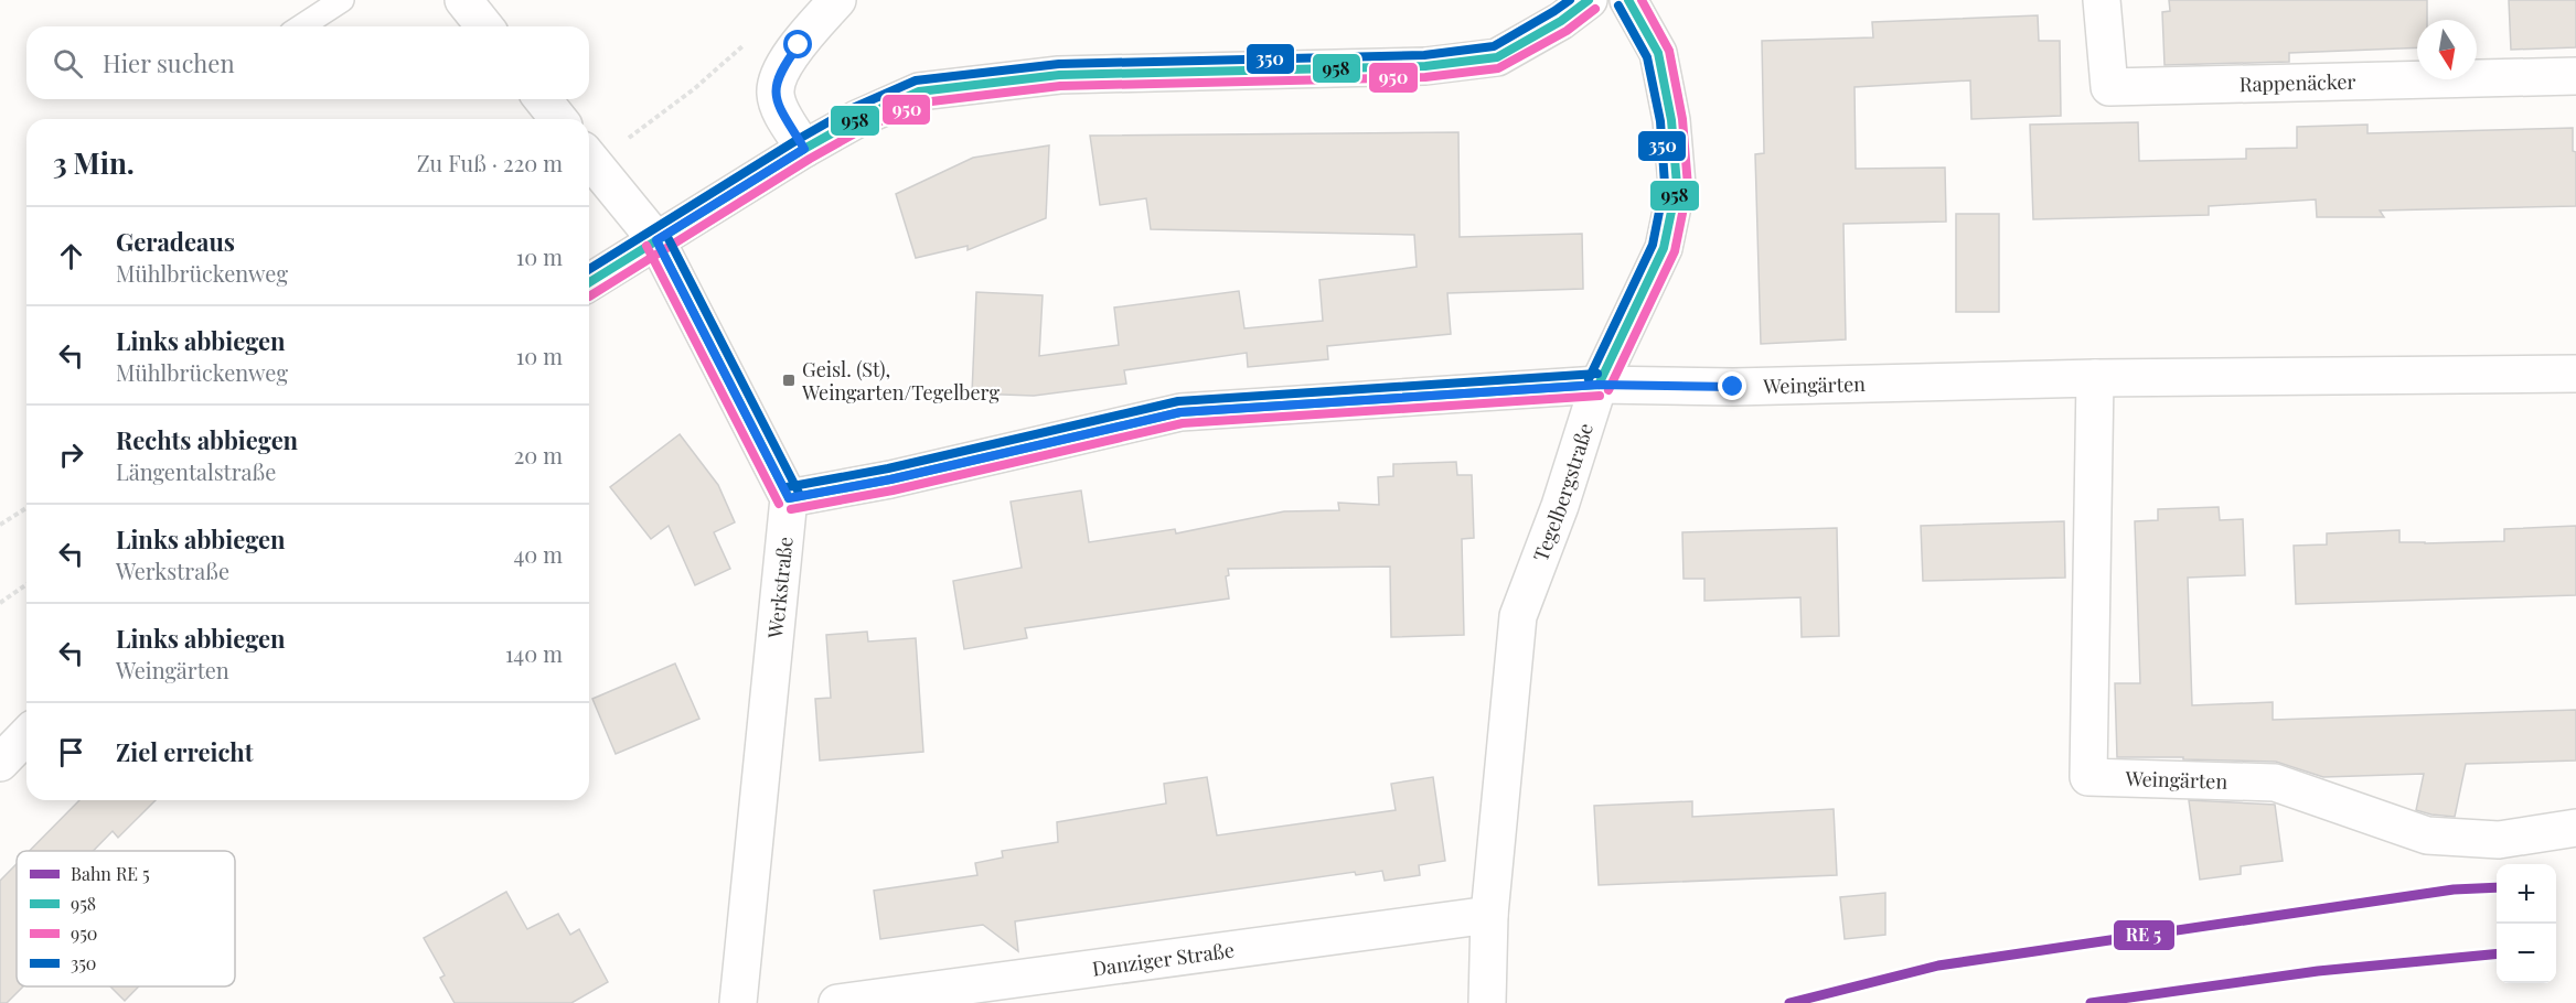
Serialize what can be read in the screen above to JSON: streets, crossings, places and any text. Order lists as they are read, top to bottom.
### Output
{
  "streets": {
    "street": [
      "Rappenäcker",
      "Weingärten",
      "Tegelbergstraße",
      "Werkstraße",
      "Danziger Straße"
    ]
  },
  "crossings": [
    ["Weingärten", "Tegelbergstraße"],
    ["Weingärten", "Werkstraße"],
    ["Tegelbergstraße", "Danziger Straße"]
  ],
  "places": {
    "transit": ["Geisl. (St), Weingarten/Tegelberg"]
  },
  "lines": ["transit line 958", "transit line 950", "transit line 350"],
  "legend": [
    "Bahn RE 5",
    "958",
    "950",
    "350"
  ],
  "north": "bottom",
  "page": {
    "search": "Hier suchen",
    "heading": ["3 Min.", "Zu Fuß · 220 m"],
    "list": [
      ["Geradeaus", "Mühlbrückenweg", "10 m"],
      ["Links abbiegen", "Mühlbrückenweg", "10 m"],
      ["Rechts abbiegen", "Längentalstraße", "20 m"],
      ["Links abbiegen", "Werkstraße", "40 m"],
      ["Links abbiegen", "Weingärten", "140 m"],
      "Ziel erreicht"
    ],
    "map_buttons": ["+", "−"]
  }
}
